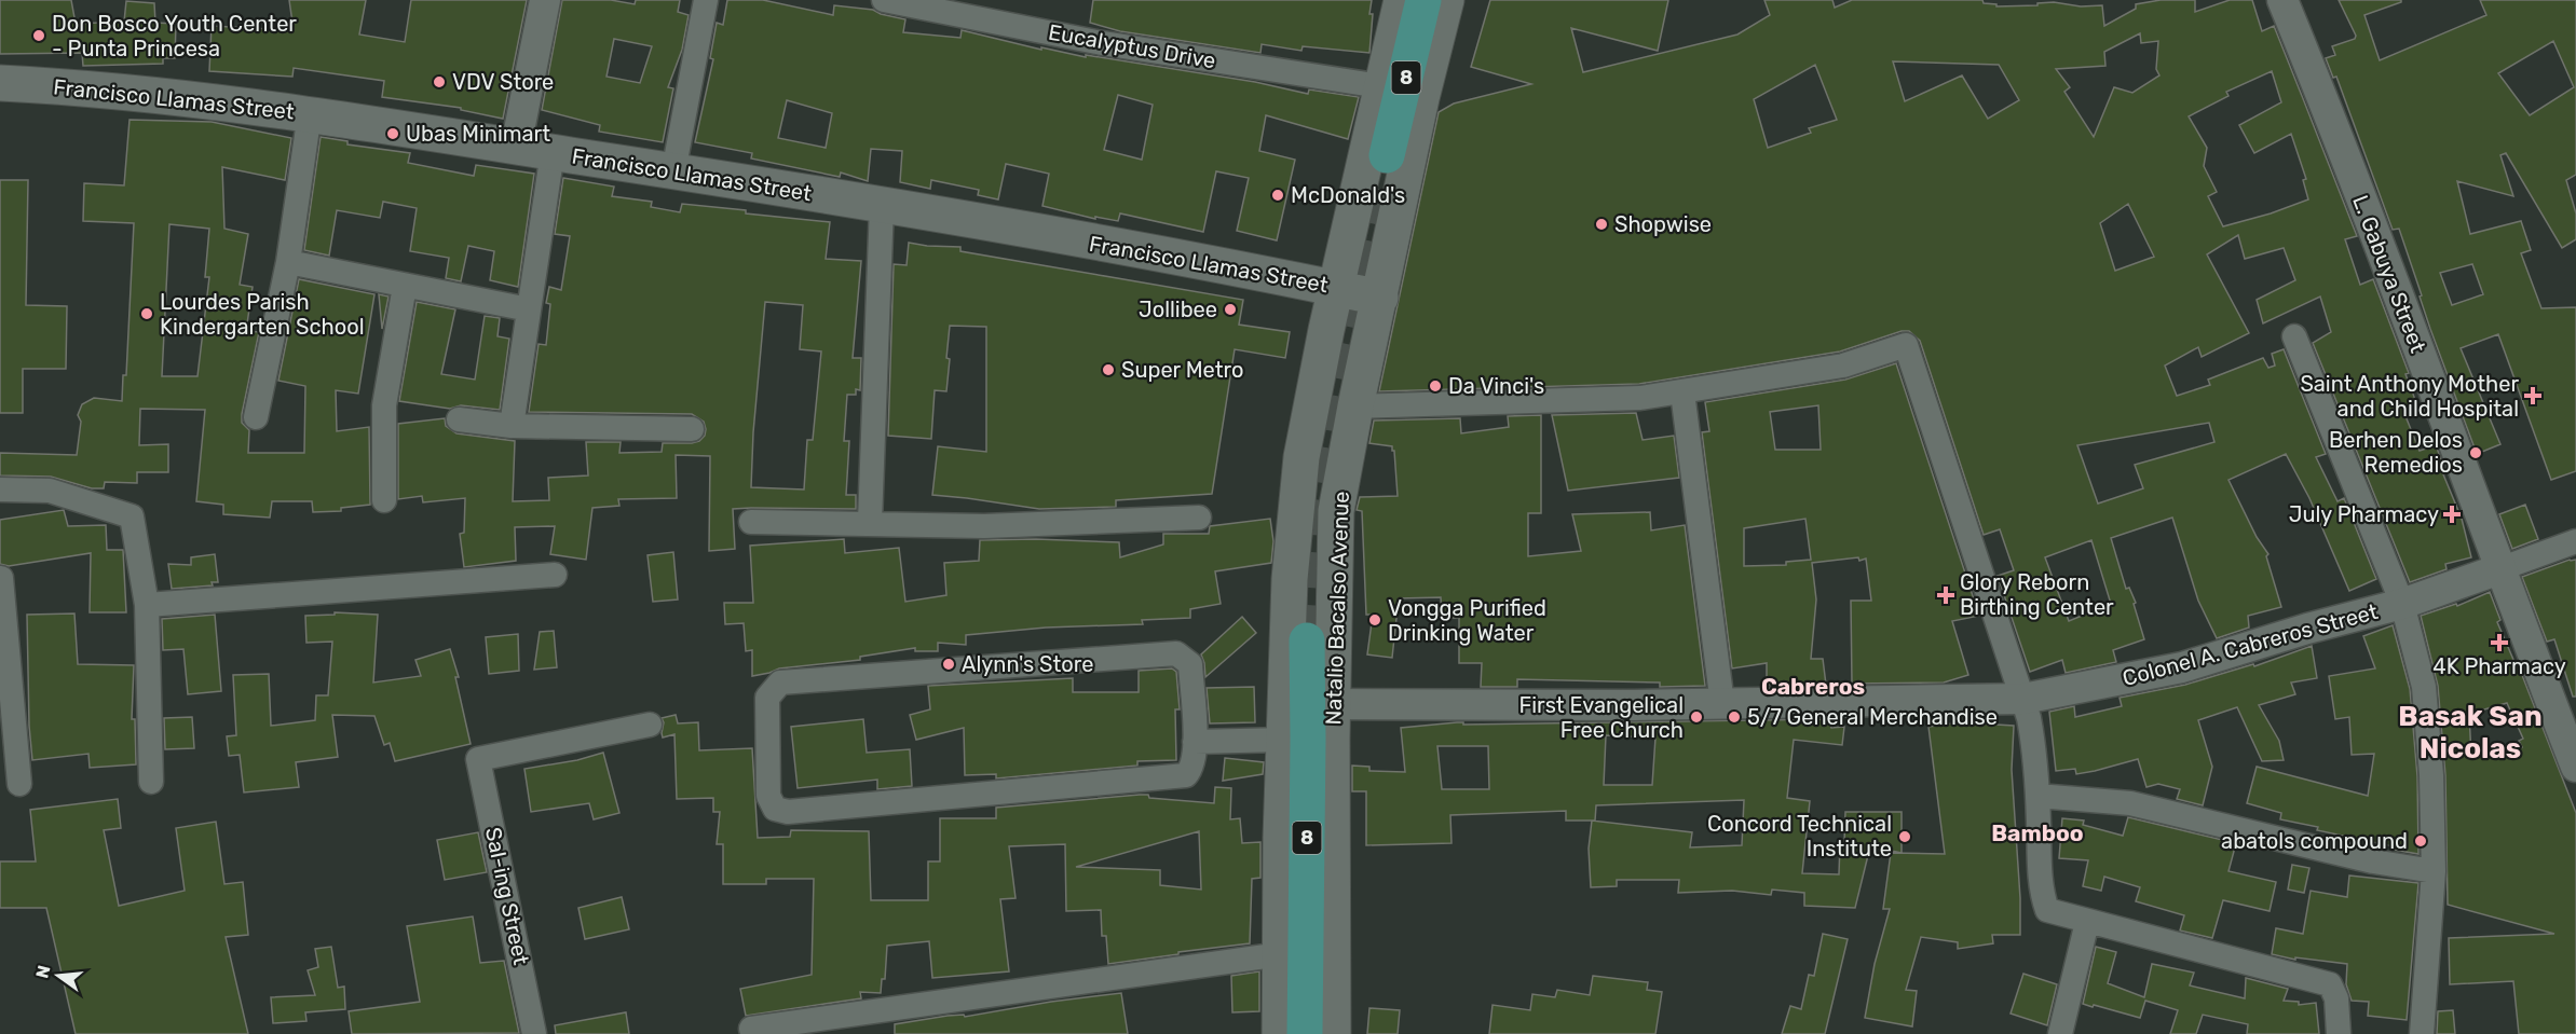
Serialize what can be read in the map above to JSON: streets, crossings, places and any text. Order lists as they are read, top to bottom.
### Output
{
  "streets": {
    "main road": ["8", "Francisco Llamas Street", "Natalio Bacalso Avenue"],
    "street": [
      "Eucalyptus Drive",
      "L. Gabuya Street",
      "Colonel A. Cabreros Street",
      "Sal-ing Street"
    ]
  },
  "crossings": [
    ["Eucalyptus Drive", "Natalio Bacalso Avenue"],
    ["Francisco Llamas Street", "Natalio Bacalso Avenue"],
    ["L. Gabuya Street", "Colonel A. Cabreros Street"],
    ["Natalio Bacalso Avenue", "Colonel A. Cabreros Street"]
  ],
  "districts": ["Cabreros", "Basak San Nicolas", "Bamboo"],
  "places": {
    "other": [
      "Don Bosco Youth Center - Punta Princesa",
      "VDV Store",
      "Ubas Minimart",
      "McDonald's",
      "Shopwise",
      "Jollibee",
      "Lourdes Parish Kindergarten School",
      "Super Metro",
      "Da Vinci's",
      "Berhen Delos Remedios",
      "Vongga Purified Drinking Water",
      "Alynn's Store",
      "First Evangelical Free Church",
      "5/7 General Merchandise",
      "Concord Technical Institute",
      "abatols compound"
    ],
    "health": [
      "Saint Anthony Mother and Child Hospital",
      "July Pharmacy",
      "Glory Reborn Birthing Center",
      "4K Pharmacy"
    ]
  },
  "north": "left"
}
